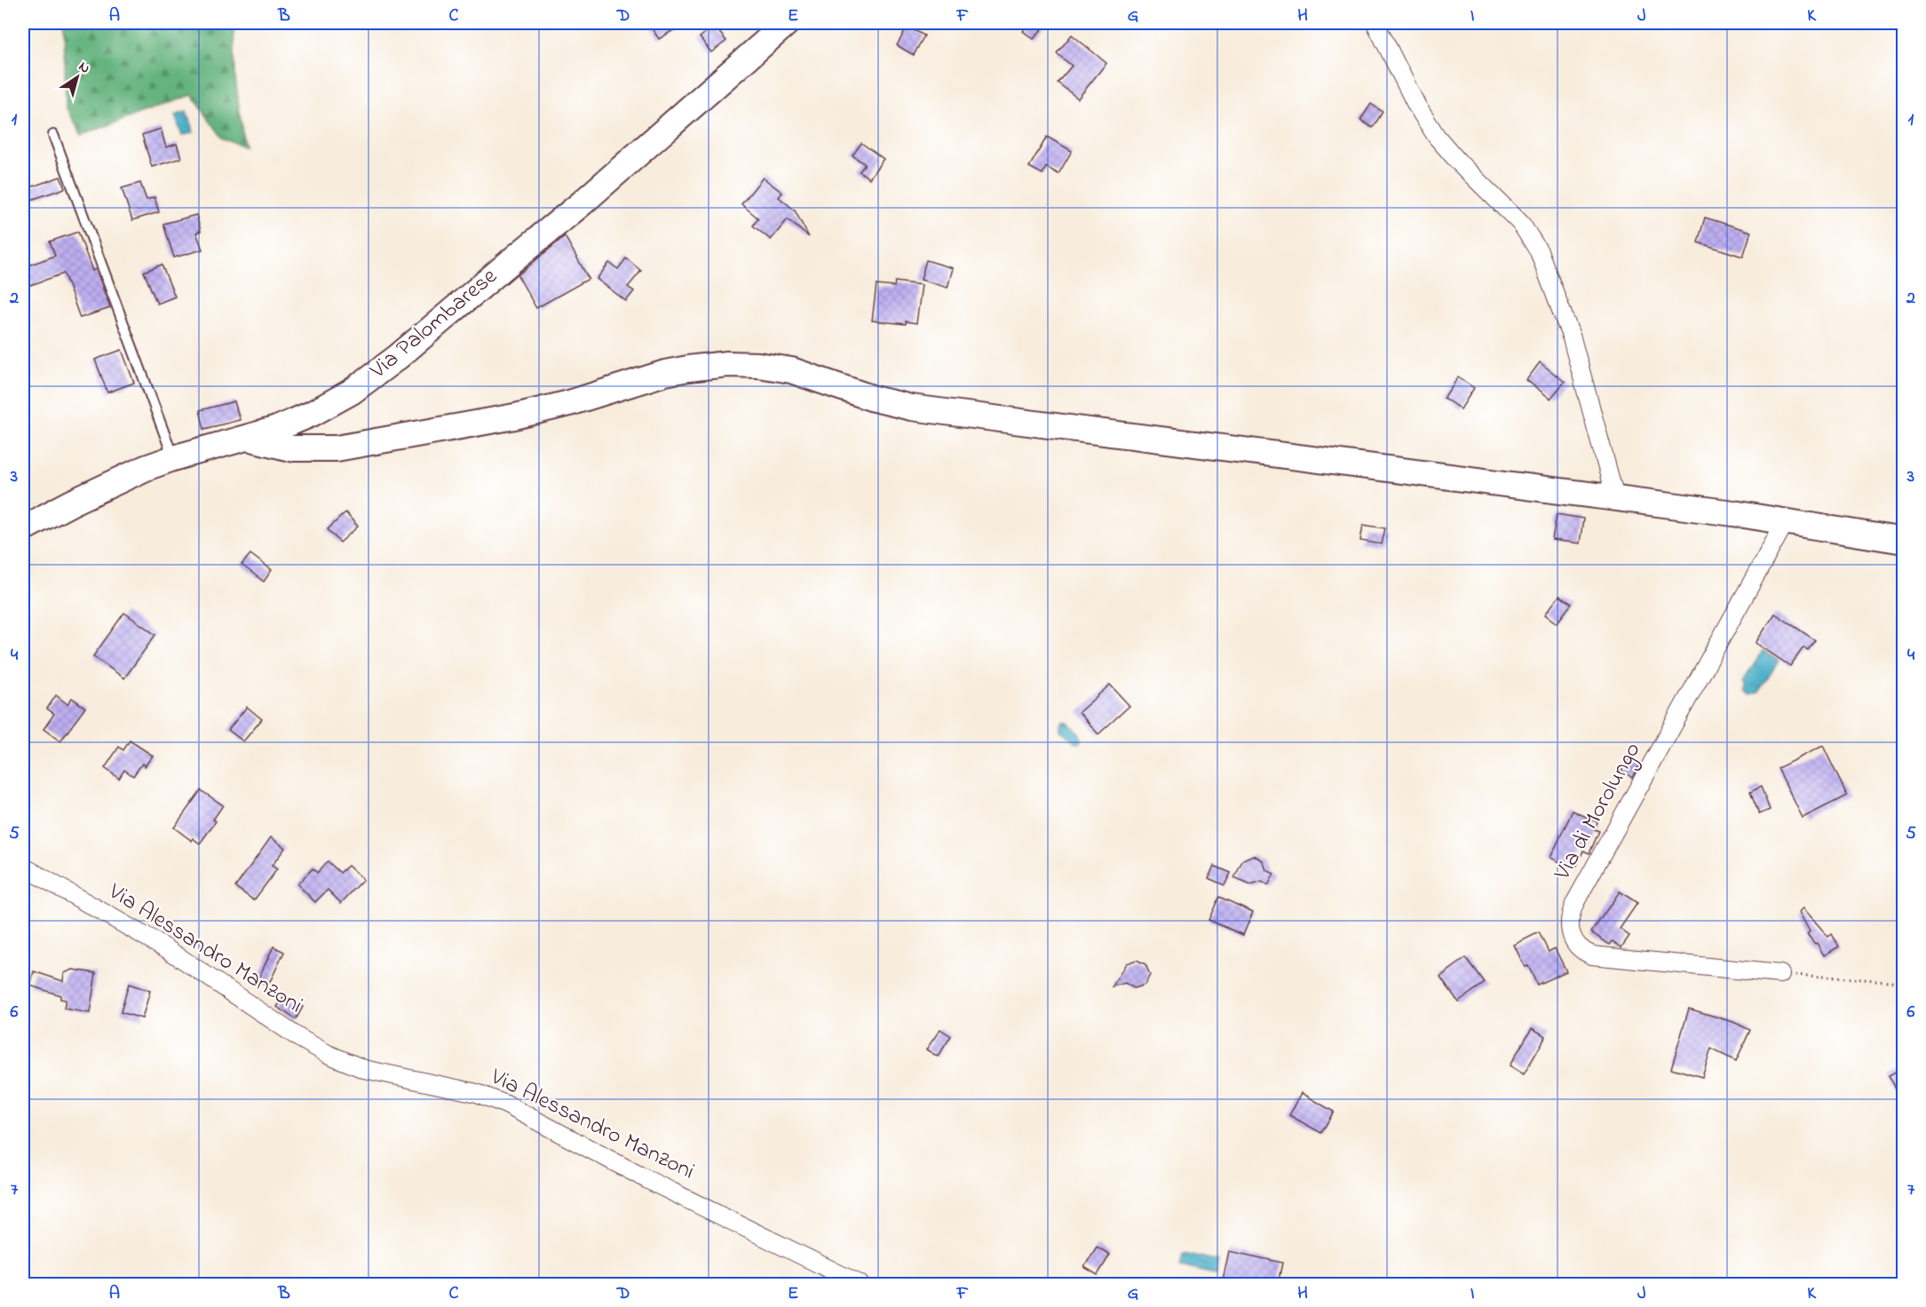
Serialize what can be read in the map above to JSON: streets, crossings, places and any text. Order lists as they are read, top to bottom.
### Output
{
  "streets": {
    "street": ["Via Palombarese", "Via di Morolungo", "Via Alessandro Manzoni"]
  },
  "north": "top right",
  "grid": {
    "columns": [
      "A",
      "B",
      "C",
      "D",
      "E",
      "F",
      "G",
      "H",
      "I",
      "J",
      "K"
    ],
    "rows": [
      "1",
      "2",
      "3",
      "4",
      "5",
      "6",
      "7"
    ]
  }
}
